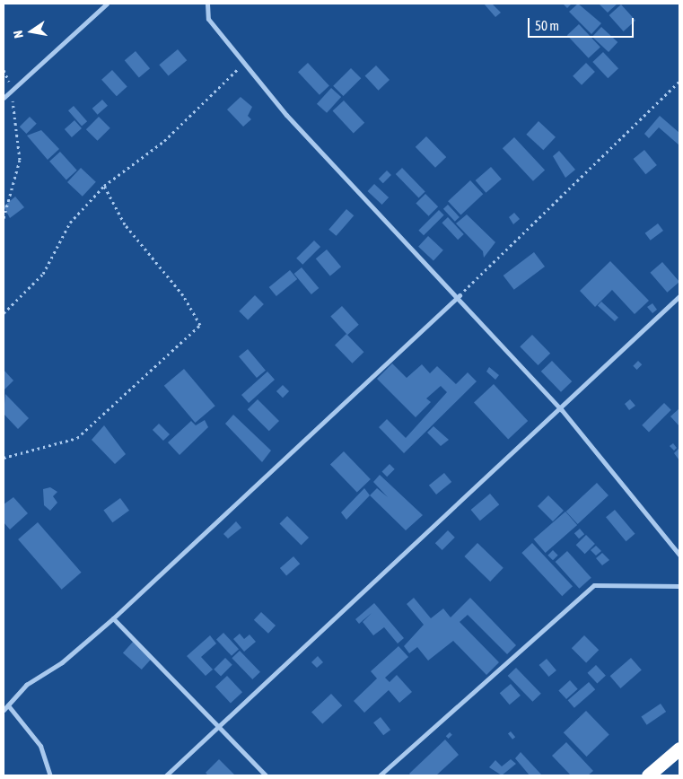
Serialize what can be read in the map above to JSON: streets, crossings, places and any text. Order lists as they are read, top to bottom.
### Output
{
  "scale_bar": "50 m",
  "north": "left"
}
